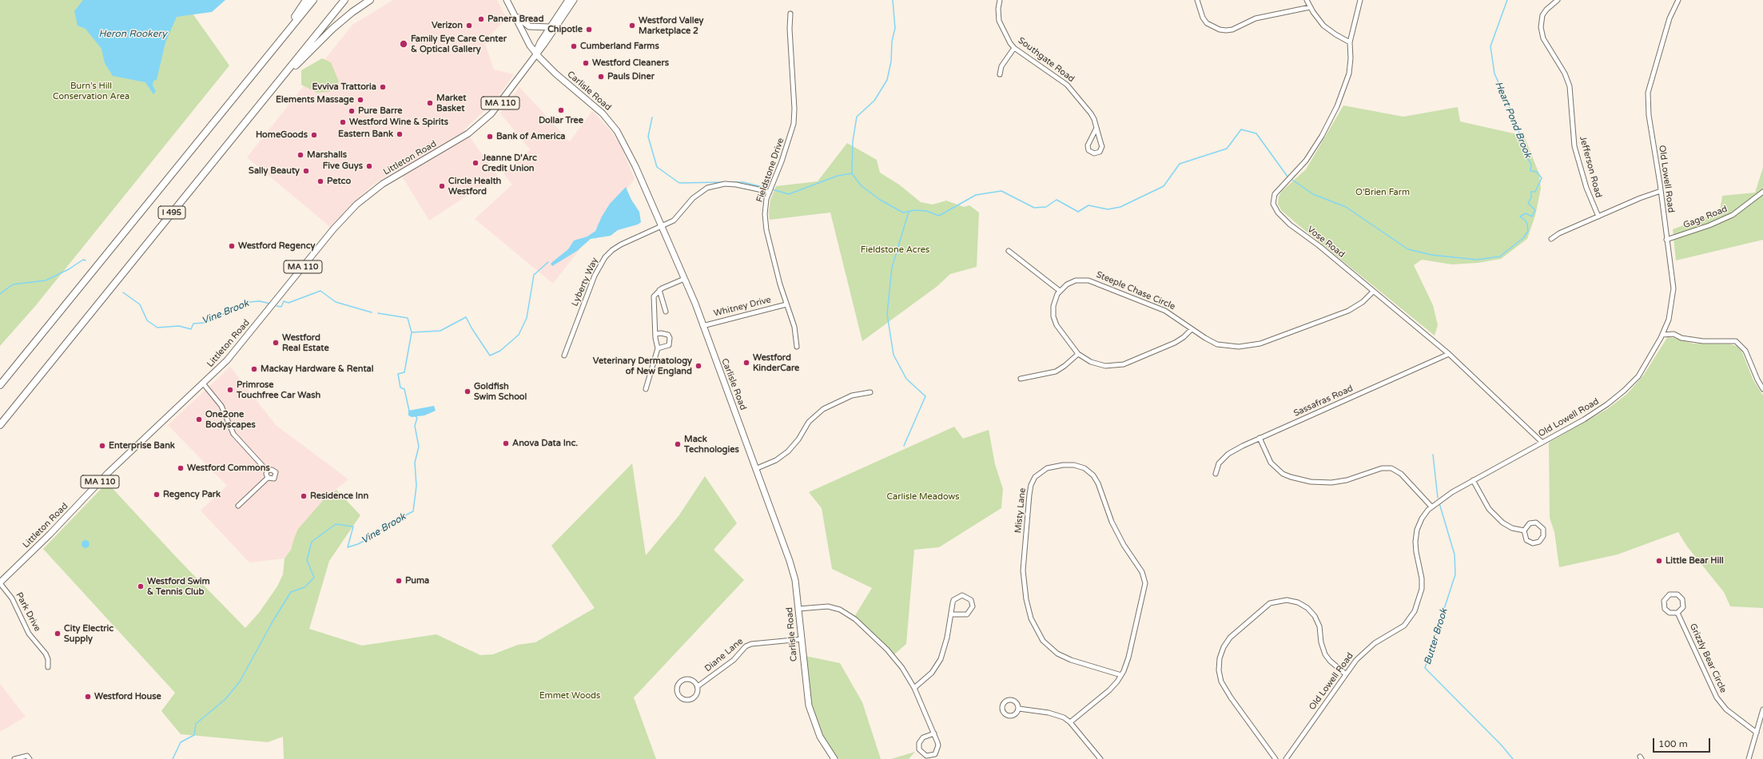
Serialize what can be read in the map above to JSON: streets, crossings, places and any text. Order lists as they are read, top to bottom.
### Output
{
  "streets": {
    "highway": ["I 495"],
    "main road": ["Carlisle Road", "MA 110", "Littleton Road"],
    "street": [
      "Southgate Road",
      "Jefferson Road",
      "Fieldstone Drive",
      "Old Lowell Road",
      "Gage Road",
      "Vose Road",
      "Lyberty Way",
      "Steeple Chase Circle",
      "Whitney Drive",
      "Sassafras Road",
      "Misty Lane",
      "Park Drive",
      "Diane Lane",
      "Grizzly Bear Circle"
    ]
  },
  "crossings": [
    ["Carlisle Road", "Littleton Road"],
    ["Carlisle Road", "Lyberty Way"],
    ["Carlisle Road", "Whitney Drive"],
    ["Carlisle Road", "Diane Lane"],
    ["Littleton Road", "Park Drive"],
    ["Fieldstone Drive", "Lyberty Way"],
    ["Fieldstone Drive", "Whitney Drive"],
    ["Old Lowell Road", "Gage Road"],
    ["Old Lowell Road", "Vose Road"],
    ["Vose Road", "Steeple Chase Circle"],
    ["Vose Road", "Sassafras Road"]
  ],
  "water": [
    "Heron Rookery",
    "Heart Pond Brook",
    "Vine Brook",
    "Butter Brook"
  ],
  "parks": [
    "Burn’s Hill Conservation Area",
    "O'Brien Farm",
    "Fieldstone Acres",
    "Carlisle Meadows",
    "Emmet Woods"
  ],
  "places": [
    "Panera Bread",
    "Verizon",
    "Westford Valley Marketplace 2",
    "Chipotle",
    "Family Eye Care Center & Optical Gallery",
    "Cumberland Farms",
    "Westford Cleaners",
    "Pauls Diner",
    "Evviva Trattoria",
    "Elements Massage",
    "Market Basket",
    "Dollar Tree",
    "Pure Barre",
    "Westford Wine & Spirits",
    "Eastern Bank",
    "HomeGoods",
    "Bank of America",
    "Marshalls",
    "Jeanne D'Arc Credit Union",
    "Five Guys",
    "Sally Beauty",
    "Petco",
    "Circle Health Westford",
    "Westford Regency",
    "Westford Real Estate",
    "Westford KinderCare",
    "Veterinary Dermatology of New England",
    "Mackay Hardware & Rental",
    "Primrose Touchfree Car Wash",
    "Goldfish Swim School",
    "One2one Bodyscapes",
    "Anova Data Inc.",
    "Mack Technologies",
    "Enterprise Bank",
    "Westford Commons",
    "Regency Park",
    "Residence Inn",
    "Little Bear Hill",
    "Puma",
    "Westford Swim & Tennis Club",
    "City Electric Supply",
    "Westford House"
  ],
  "scale_bar": "100 m"
}
